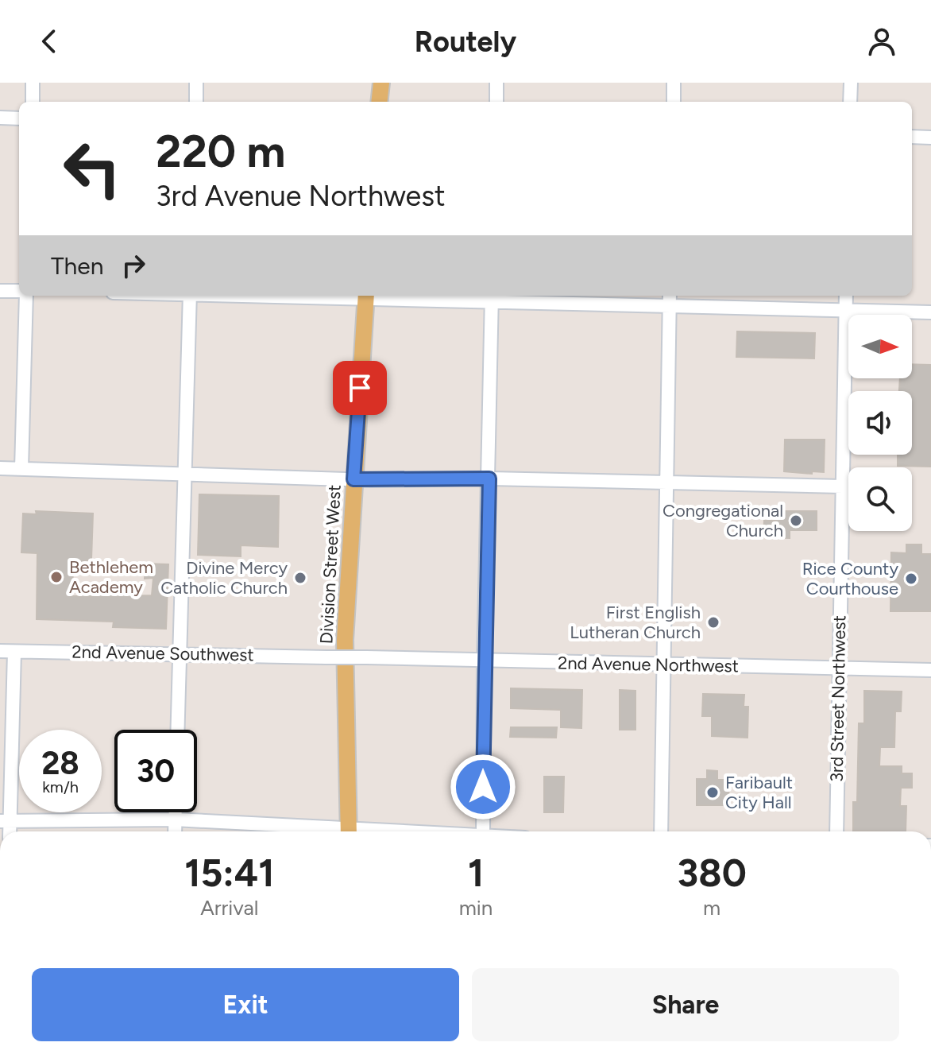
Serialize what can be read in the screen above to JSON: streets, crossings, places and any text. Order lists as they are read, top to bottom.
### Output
{
  "streets": {
    "main road": ["Division Street West"],
    "street": ["2nd Avenue Southwest", "2nd Avenue Northwest", "3rd Street Northwest"]
  },
  "crossings": [
    ["2nd Avenue Southwest", "2nd Avenue Northwest"],
    ["2nd Avenue Northwest", "3rd Street Northwest"]
  ],
  "places": [
    "Congregational Church",
    "Bethlehem Academy",
    "Divine Mercy Catholic Church",
    "Rice County Courthouse",
    "First English Lutheran Church",
    "Faribault City Hall"
  ],
  "north": "right",
  "page": {
    "header": "Routely",
    "turn": ["220 m", "3rd Avenue Northwest"],
    "then": "Then",
    "speed": "28 km/h",
    "limit": "30",
    "eta": [
      "15:41",
      "Arrival",
      "1",
      "min",
      "380",
      "m"
    ],
    "buttons": ["Exit", "Share"]
  }
}
